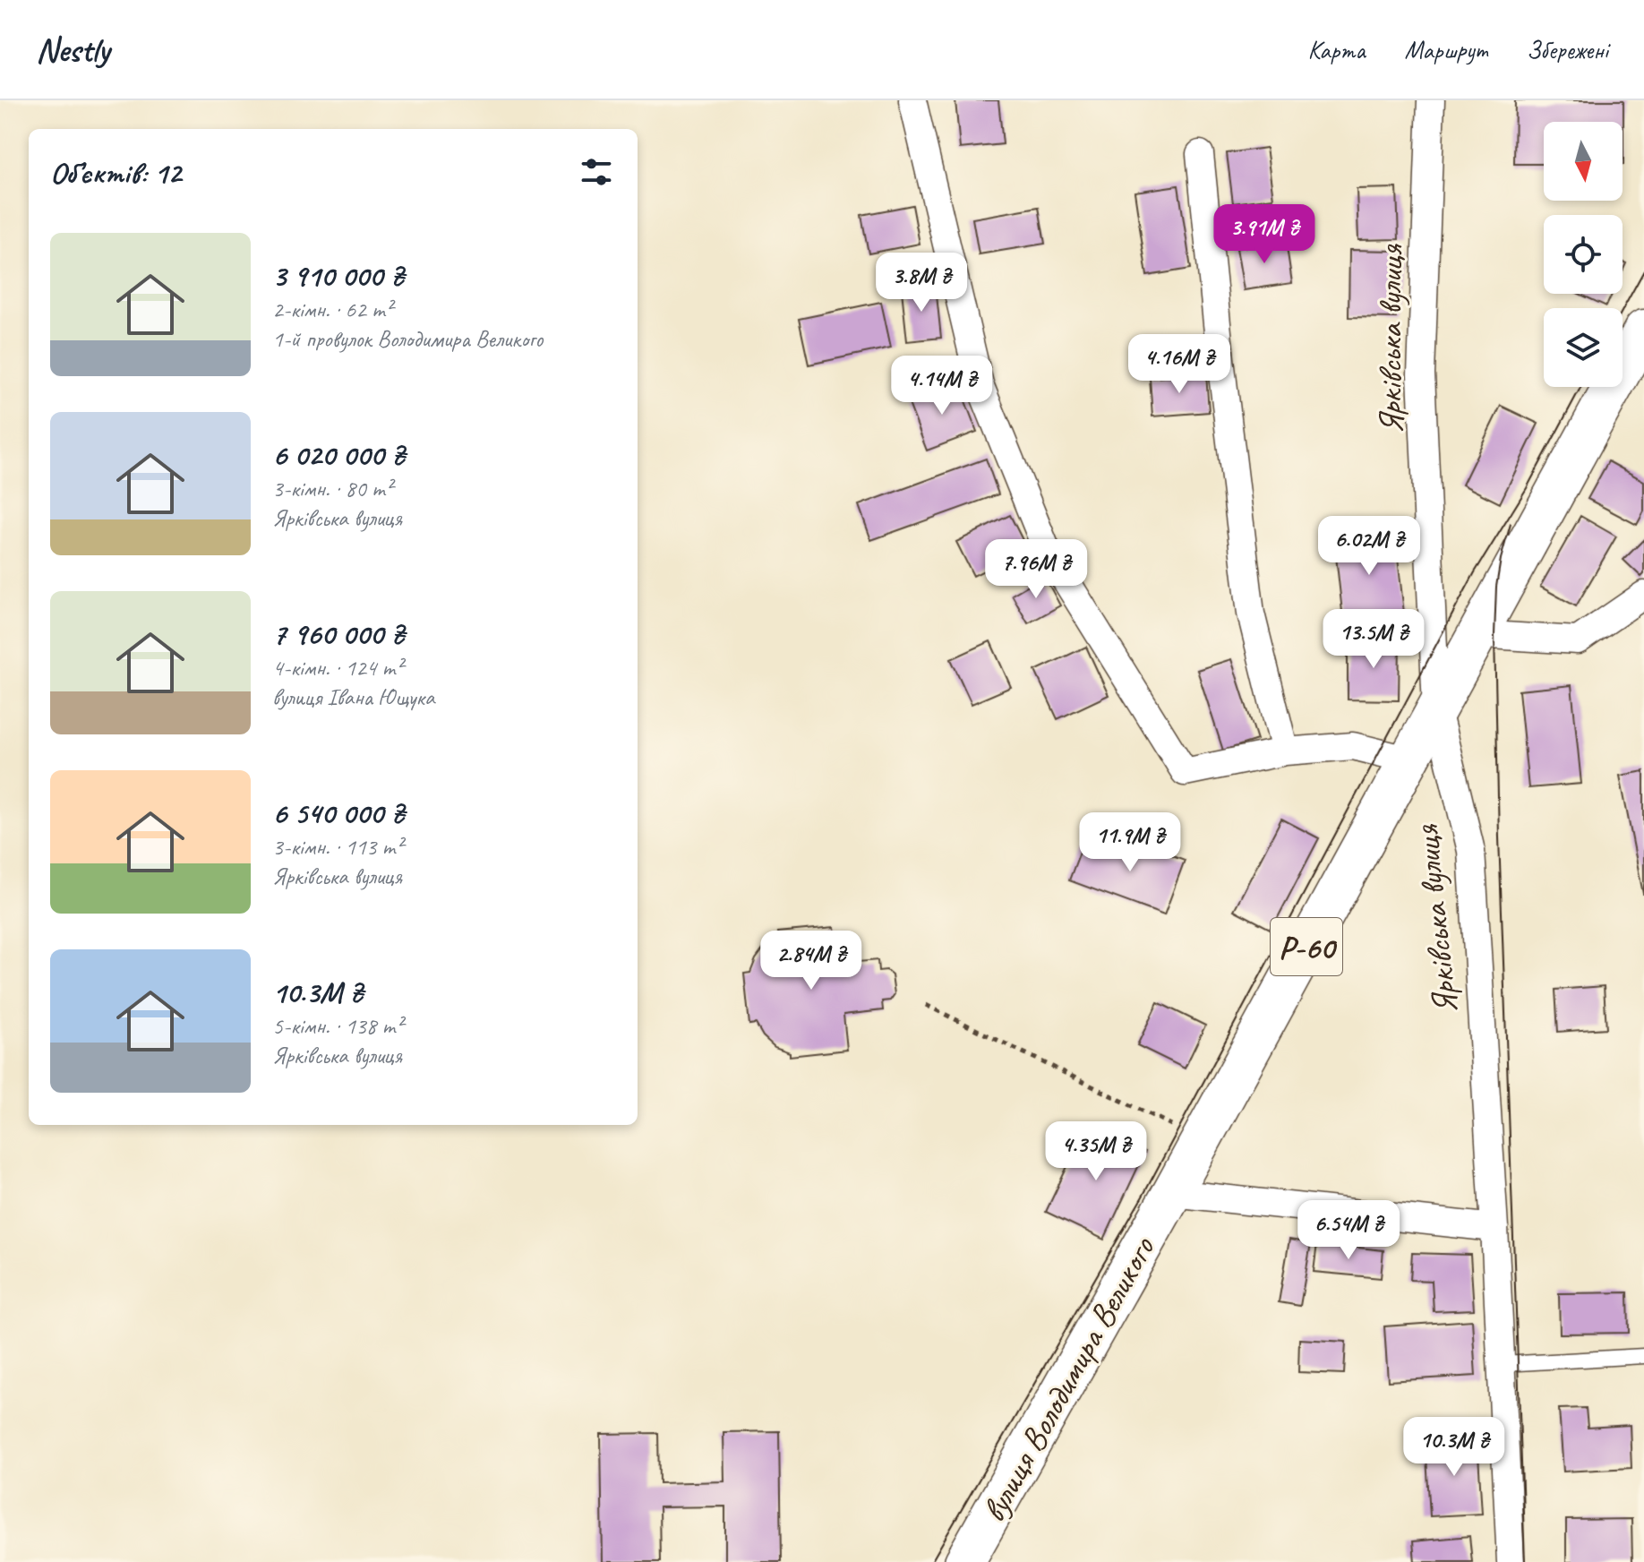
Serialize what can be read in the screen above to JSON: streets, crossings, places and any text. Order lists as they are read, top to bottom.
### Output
{
  "streets": {
    "main road": ["Р-60", "вулиця Володимира Великого"],
    "street": ["Ярківська вулиця"]
  },
  "crossings": [
    ["Ярківська вулиця", "вулиця Володимира Великого"]
  ],
  "north": "bottom",
  "page": {
    "header": "Nestly",
    "nav": ["Карта", "Маршрут", "Збережені"],
    "heading": "Об’єктів: 12",
    "price": [
      "3.91M ₴",
      "3.8M ₴",
      "4.16M ₴",
      "4.14M ₴",
      "6.02M ₴",
      "7.96M ₴",
      "13.5M ₴",
      "11.9M ₴",
      "2.84M ₴",
      "4.35M ₴",
      "6.54M ₴",
      "10.3M ₴"
    ],
    "list": [
      {
        "name": "3 910 000 ₴",
        "note": "2-кімн. · 62 m² · 1-й провулок Володимира Великого"
      },
      {
        "name": "6 020 000 ₴",
        "note": "3-кімн. · 80 m² · Ярківська вулиця"
      },
      {
        "name": "7 960 000 ₴",
        "note": "4-кімн. · 124 m² · вулиця Івана Ющука"
      },
      {
        "name": "6 540 000 ₴",
        "note": "3-кімн. · 113 m² · Ярківська вулиця"
      },
      {
        "name": "10.3M ₴",
        "note": "5-кімн. · 138 m² · Ярківська вулиця"
      }
    ]
  }
}
